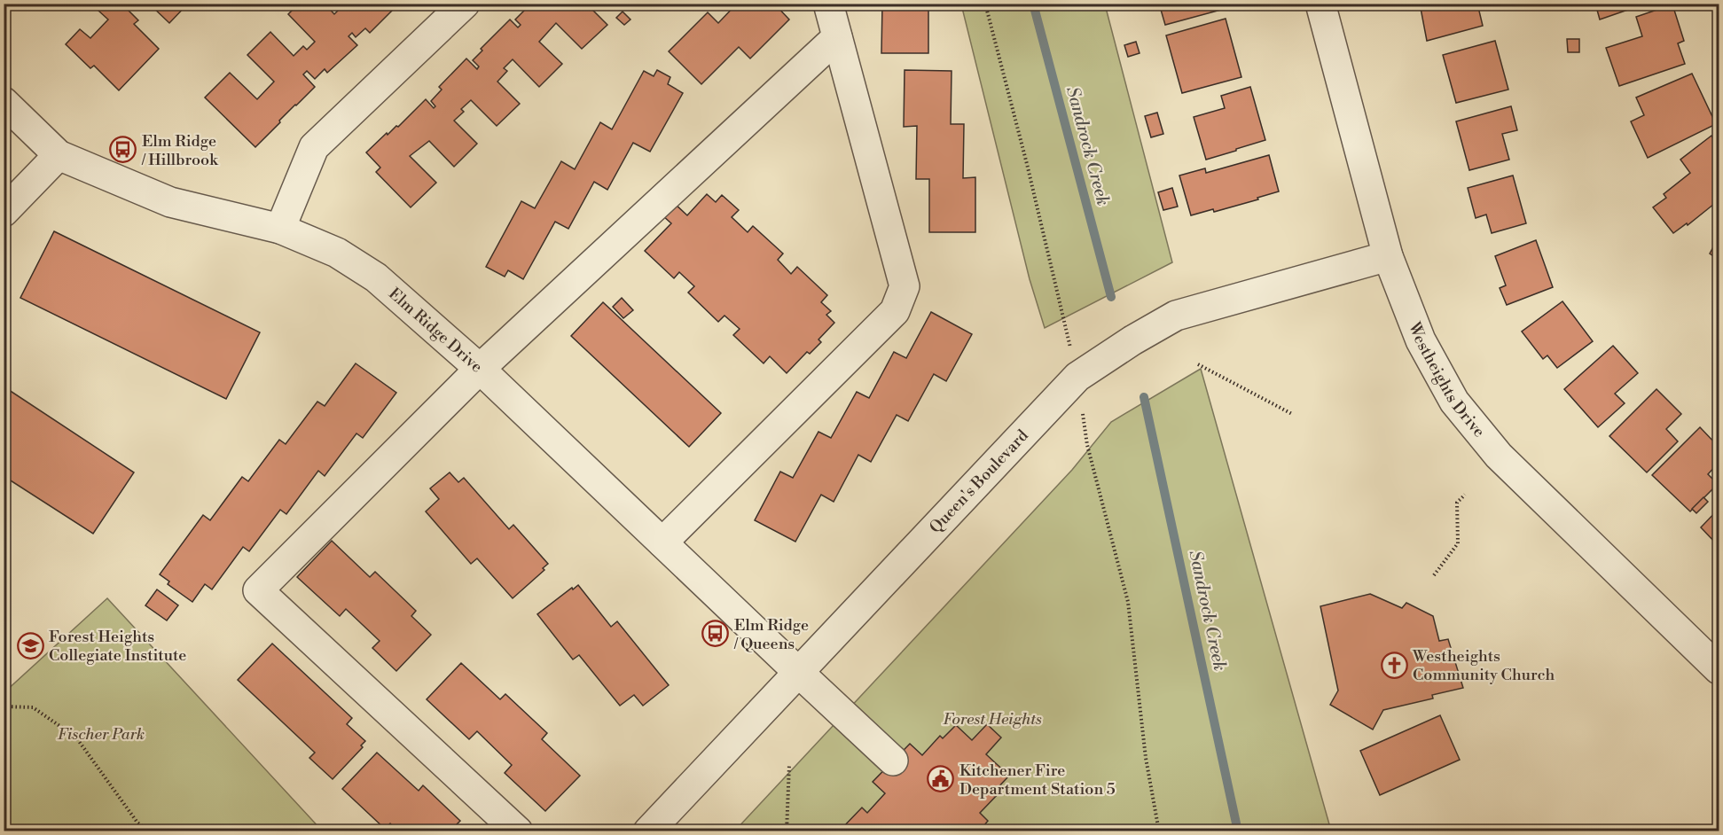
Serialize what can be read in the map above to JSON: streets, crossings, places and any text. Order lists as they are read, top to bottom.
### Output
{
  "streets": {
    "street": ["Elm Ridge Drive", "Westheights Drive", "Queen's Boulevard"]
  },
  "crossings": [
    ["Elm Ridge Drive", "Queen's Boulevard"],
    ["Westheights Drive", "Queen's Boulevard"]
  ],
  "water": ["Sandrock Creek"],
  "parks": ["Forest Heights", "Fischer Park"],
  "places": {
    "bus stop": ["Elm Ridge / Hillbrook", "Elm Ridge / Queens"],
    "school or university": ["Forest Heights Collegiate Institute"],
    "church": ["Westheights Community Church"],
    "public building": ["Kitchener Fire Department Station 5"]
  }
}
